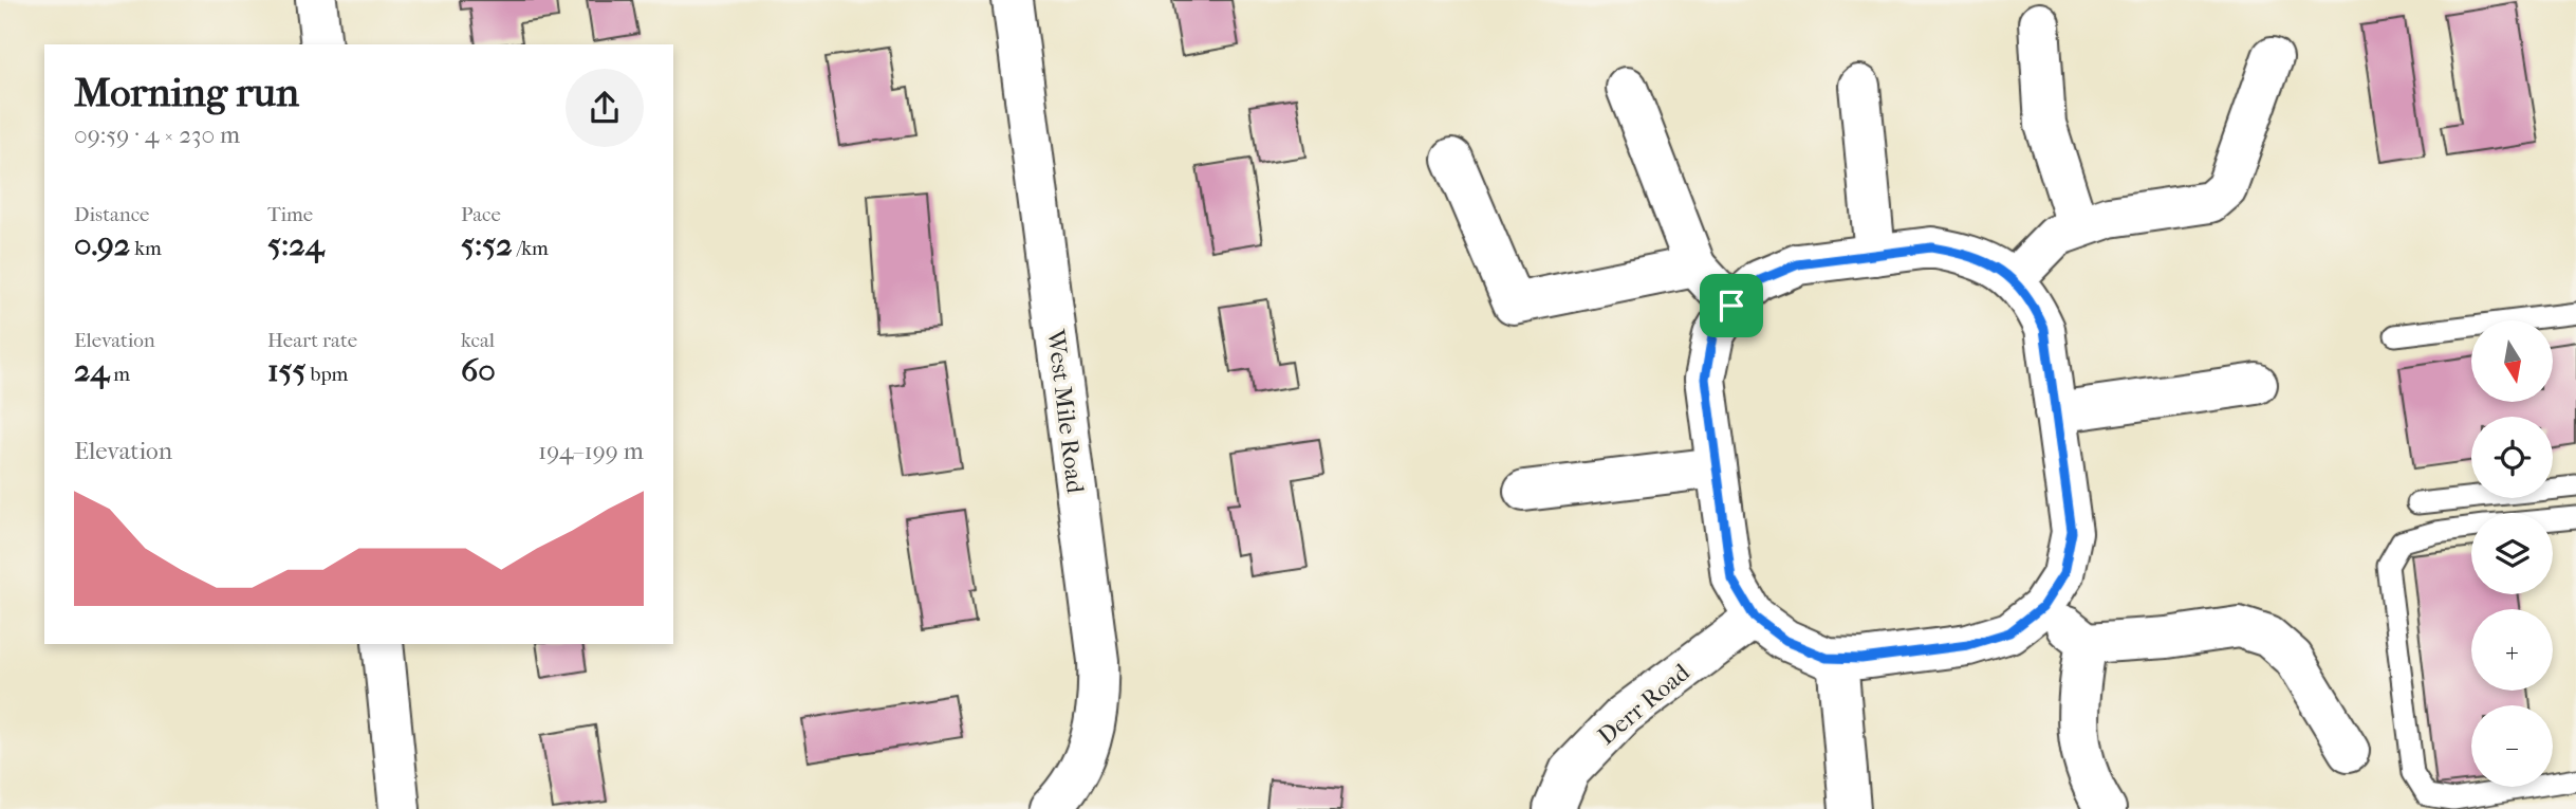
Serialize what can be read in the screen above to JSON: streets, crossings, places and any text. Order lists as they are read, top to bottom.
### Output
{
  "streets": {
    "street": ["West Mile Road", "Derr Road"]
  },
  "north": "bottom",
  "page": {
    "heading": ["Morning run", "09:59 · 4 × 230 m"],
    "stats": [
      ["Distance", "0.92 km"],
      ["Time", "5:24"],
      ["Pace", "5:52 /km"],
      ["Elevation", "24 m"],
      ["Heart rate", "155 bpm"],
      ["kcal", "60"]
    ],
    "map_buttons": ["+", "−"],
    "chart": ["Elevation", "194–199 m"]
  }
}
